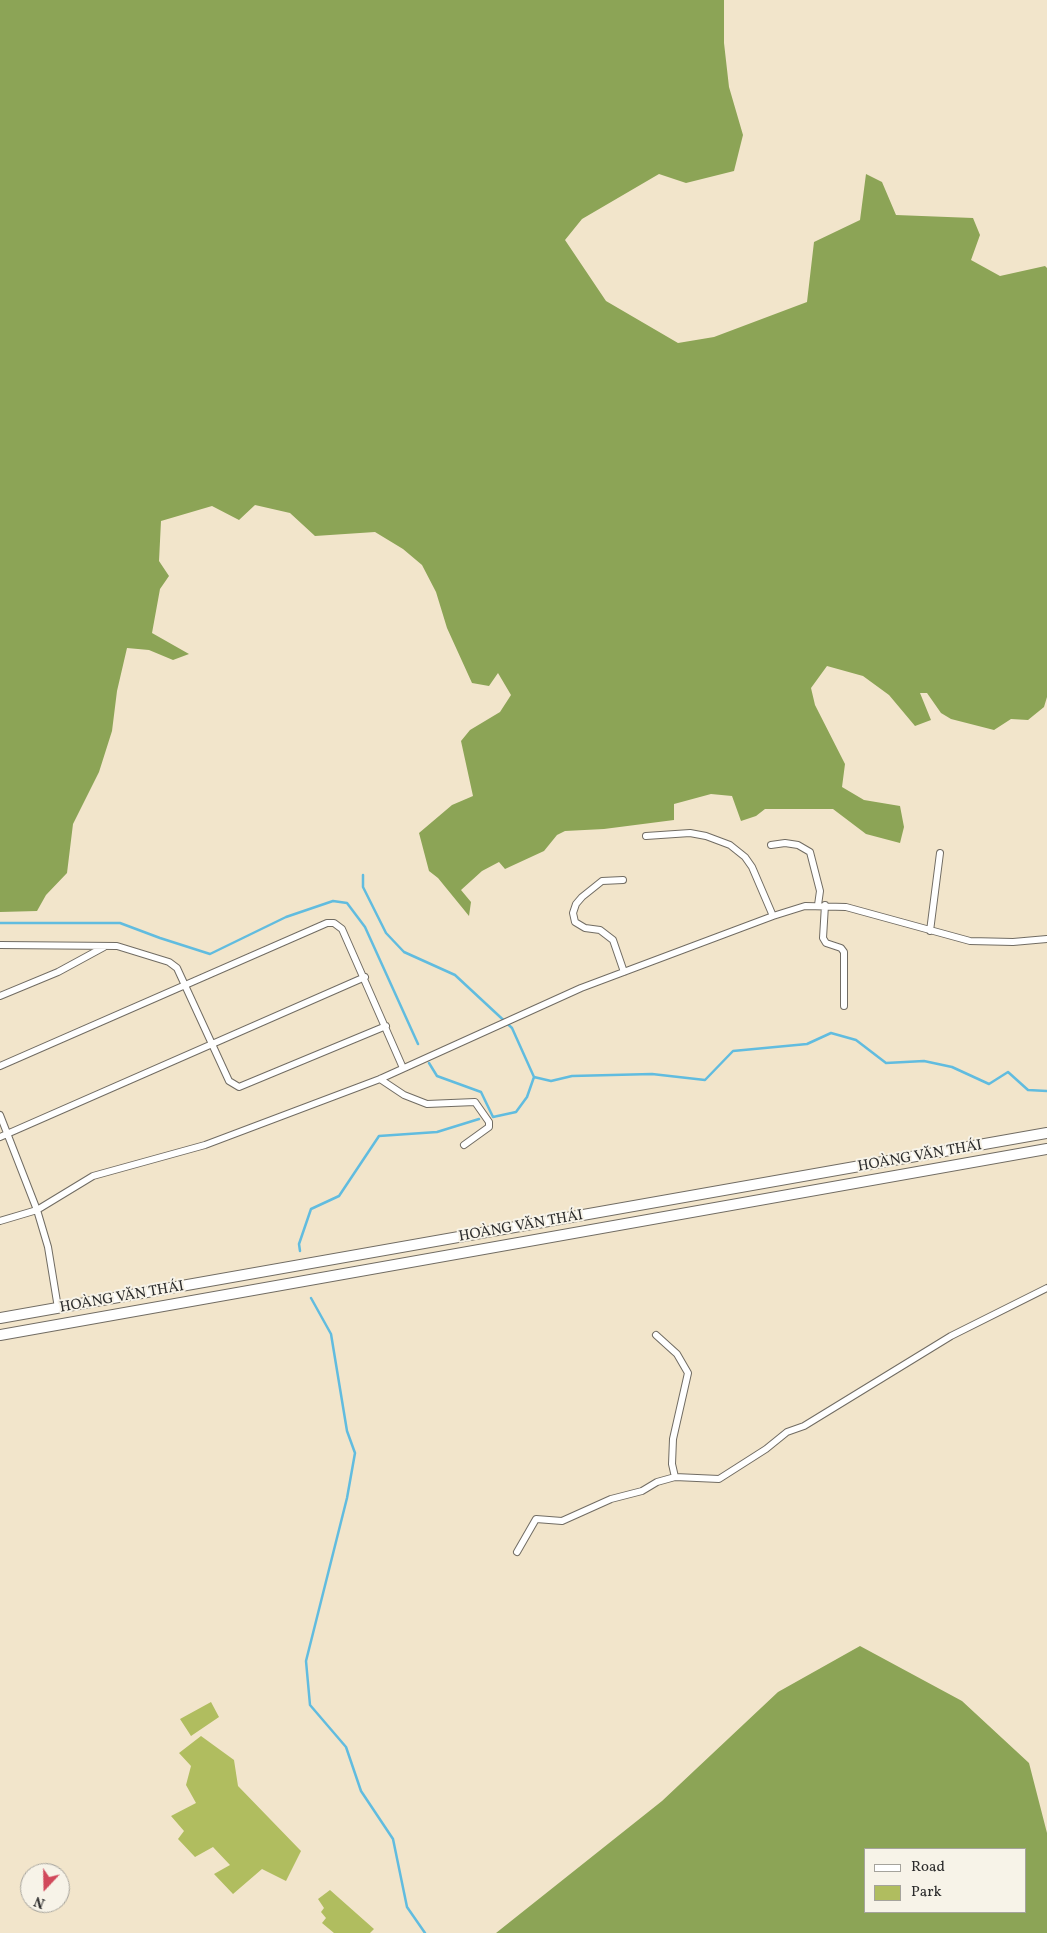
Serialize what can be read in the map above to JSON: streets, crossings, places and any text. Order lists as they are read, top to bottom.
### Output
{
  "streets": {
    "main road": ["HOÀNG VĂN THÁI"]
  },
  "legend": ["Road", "Park"],
  "north": "bottom"
}
